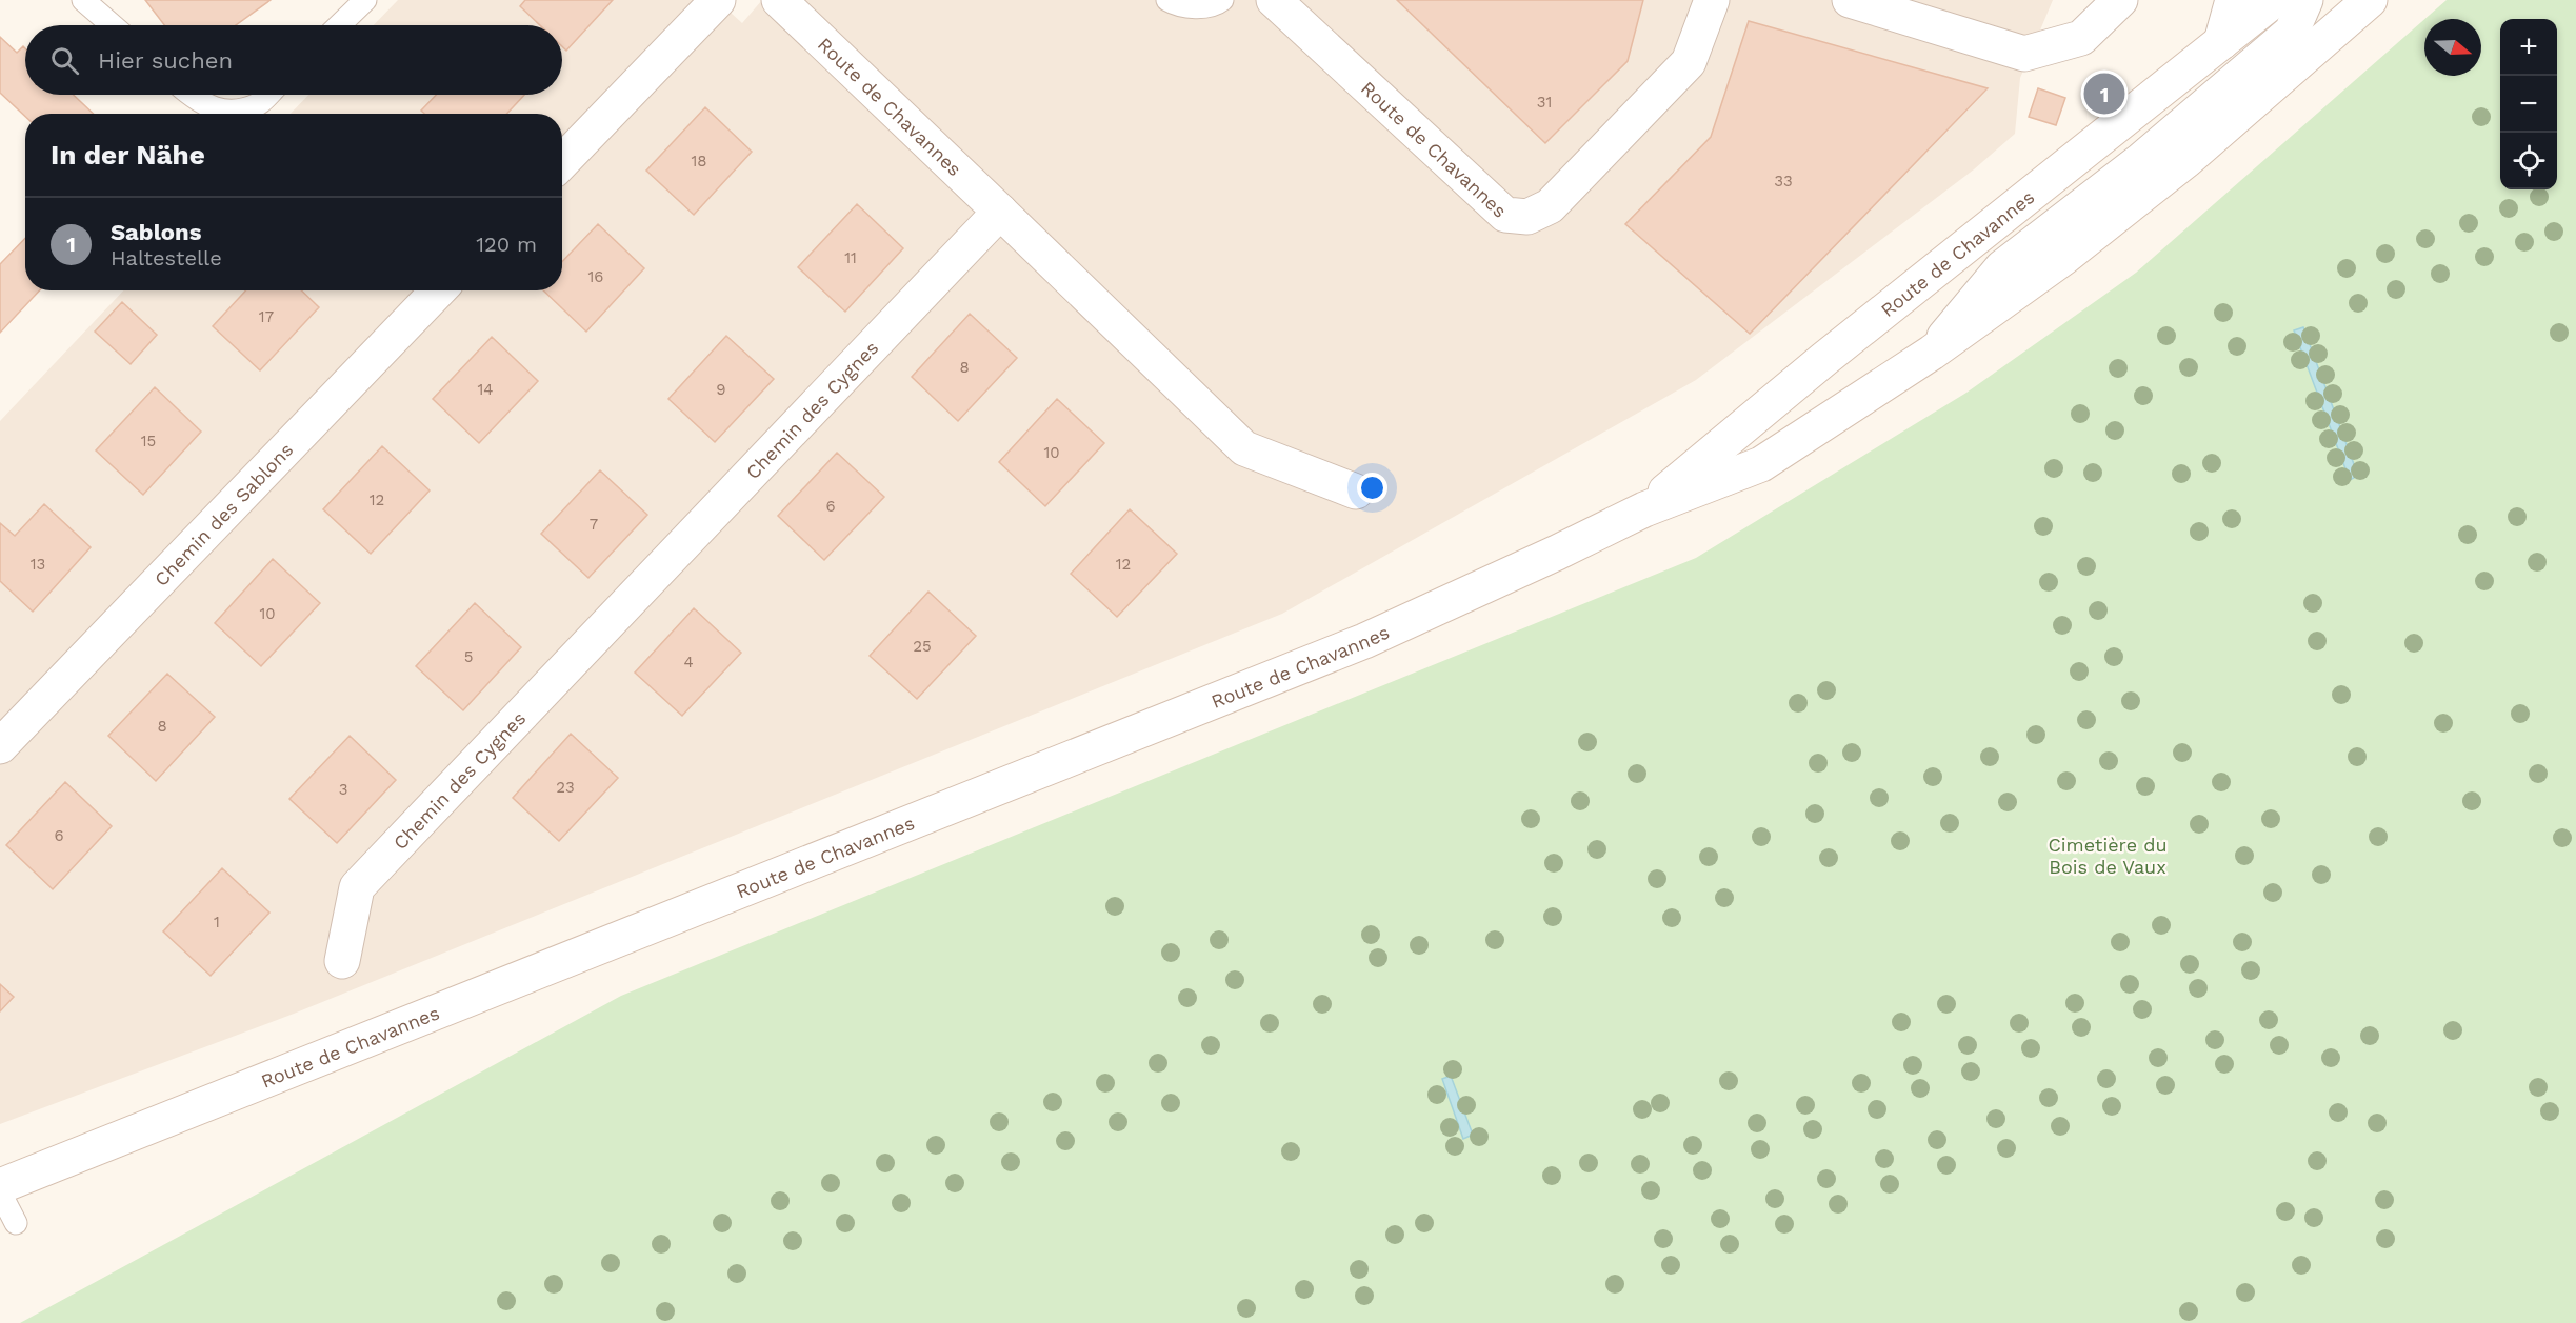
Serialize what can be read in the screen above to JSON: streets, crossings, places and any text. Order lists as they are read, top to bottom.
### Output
{
  "streets": {
    "street": ["Route de Chavannes", "Chemin des Cygnes", "Chemin des Sablons"]
  },
  "crossings": [
    ["Route de Chavannes", "Chemin des Cygnes"]
  ],
  "parks": ["Cimetière du Bois de Vaux"],
  "house_numbers": [
    "31",
    "18",
    "33",
    "11",
    "16",
    "17",
    "8",
    "14",
    "9",
    "15",
    "10",
    "12",
    "6",
    "7",
    "13",
    "12",
    "10",
    "25",
    "5",
    "4",
    "8",
    "23",
    "3",
    "6",
    "1"
  ],
  "north": "right",
  "page": {
    "map_buttons": ["+", "−"],
    "search": "Hier suchen",
    "pins": "1",
    "heading": "In der Nähe",
    "list": [
      {
        "mark": "1",
        "name": "Sablons",
        "note": "Haltestelle",
        "value": "120 m"
      }
    ]
  }
}
